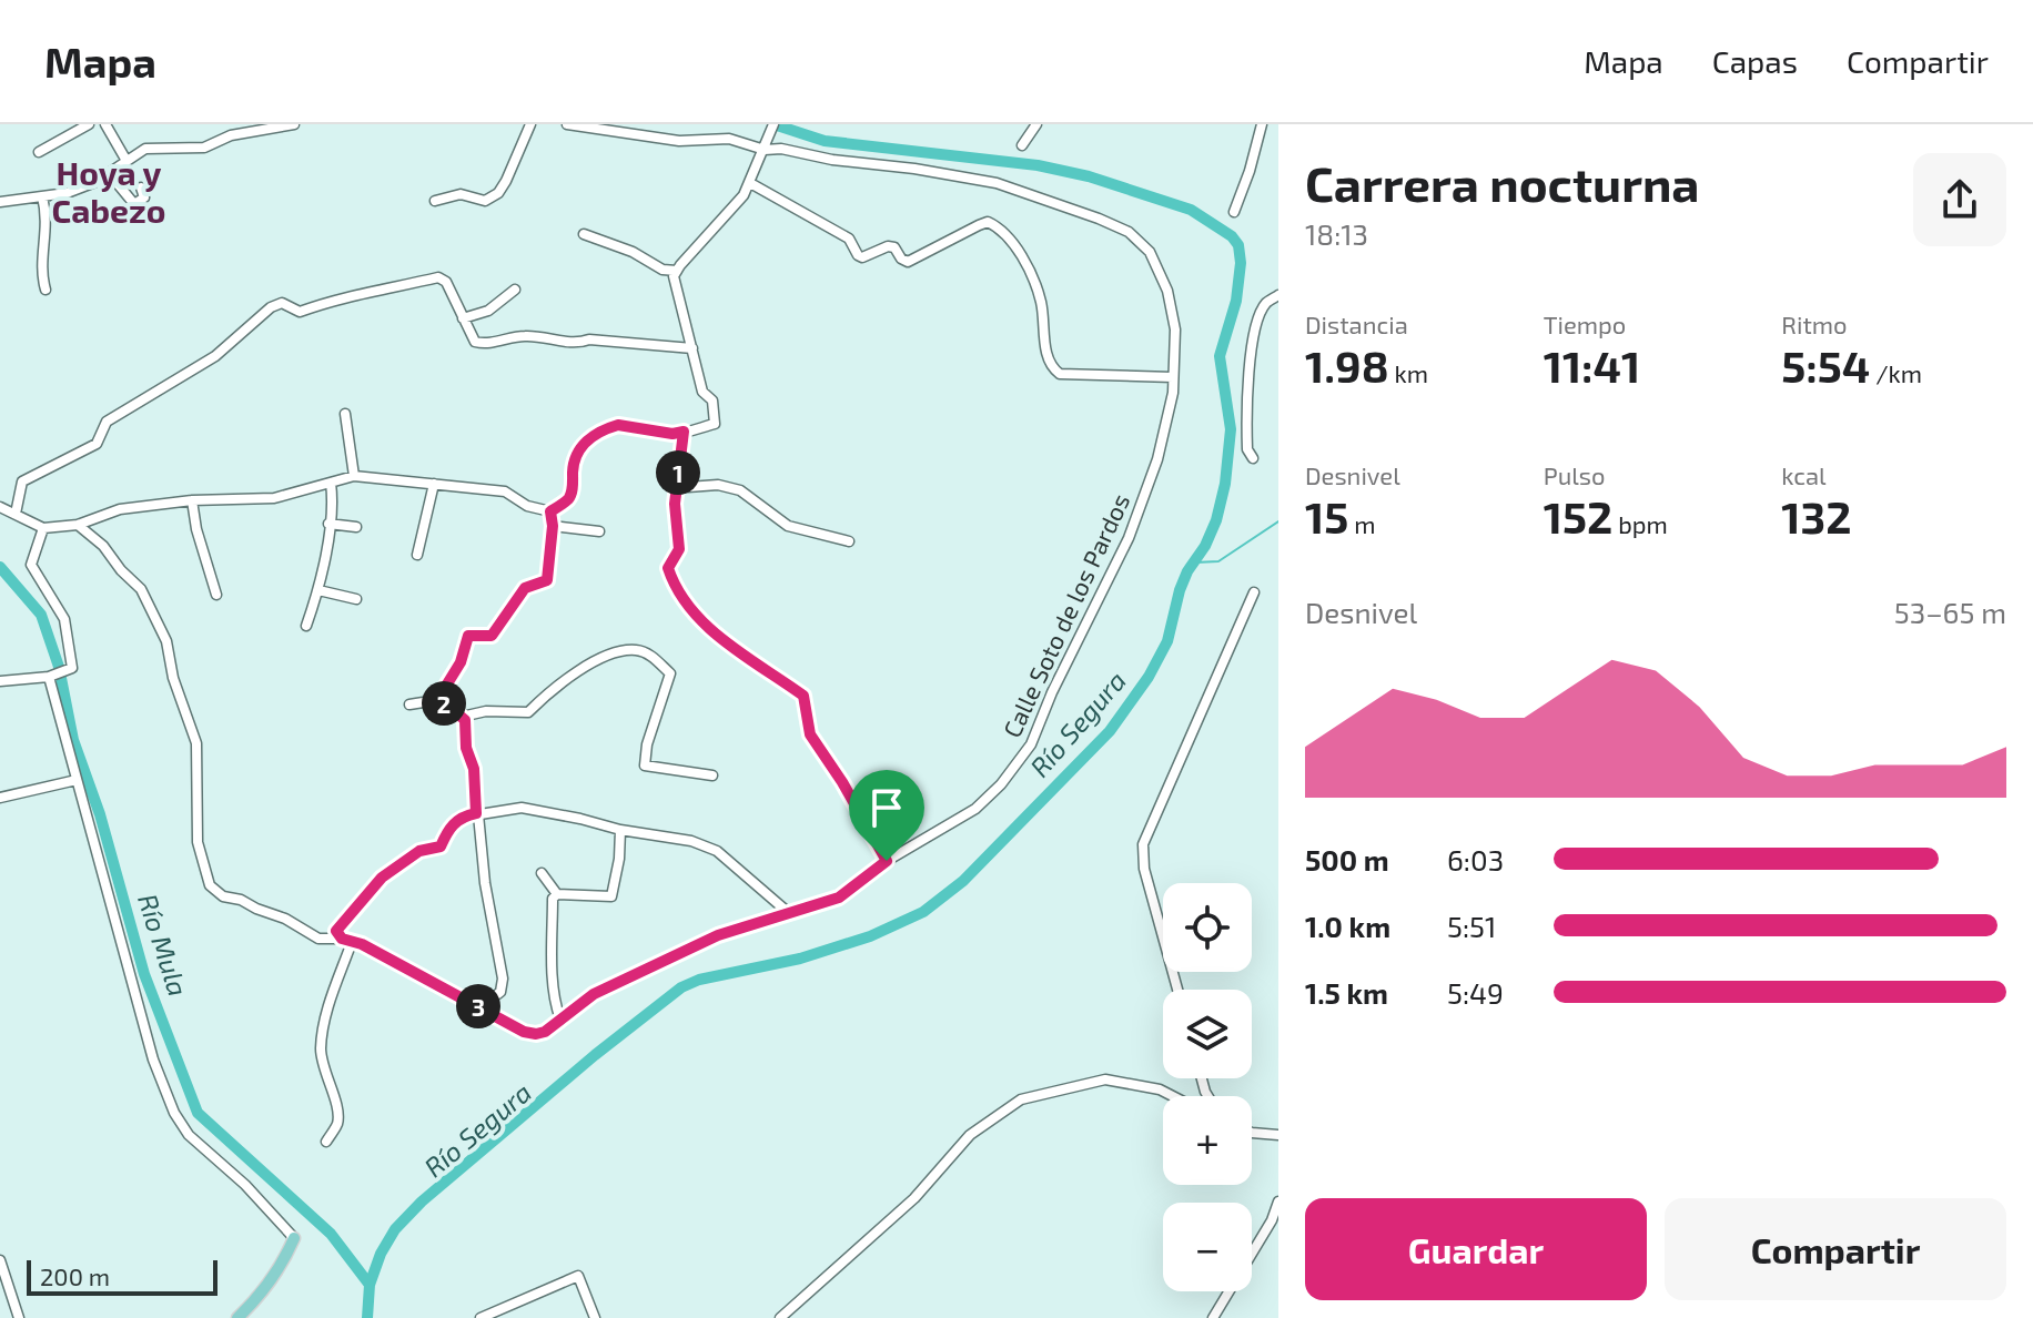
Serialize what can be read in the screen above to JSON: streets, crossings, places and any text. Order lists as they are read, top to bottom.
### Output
{
  "streets": {
    "street": ["Calle Soto de los Pardos"]
  },
  "districts": ["Hoya y Cabezo"],
  "water": ["Río Segura", "Río Mula"],
  "scale_bar": "200 m",
  "page": {
    "header": "Mapa",
    "nav": ["Mapa", "Capas", "Compartir"],
    "heading": ["Carrera nocturna", "18:13"],
    "stats": [
      ["Distancia", "1.98 km"],
      ["Tiempo", "11:41"],
      ["Ritmo", "5:54 /km"],
      ["Desnivel", "15 m"],
      ["Pulso", "152 bpm"],
      ["kcal", "132"]
    ],
    "pins": ["1", "2", "3"],
    "chart": ["Desnivel", "53–65 m"],
    "list": [
      {
        "name": "500 m",
        "note": "6:03"
      },
      {
        "name": "1.0 km",
        "note": "5:51"
      },
      {
        "name": "1.5 km",
        "note": "5:49"
      }
    ],
    "map_buttons": ["+", "−"],
    "buttons": ["Guardar", "Compartir"],
    "scale": "200 m"
  }
}
